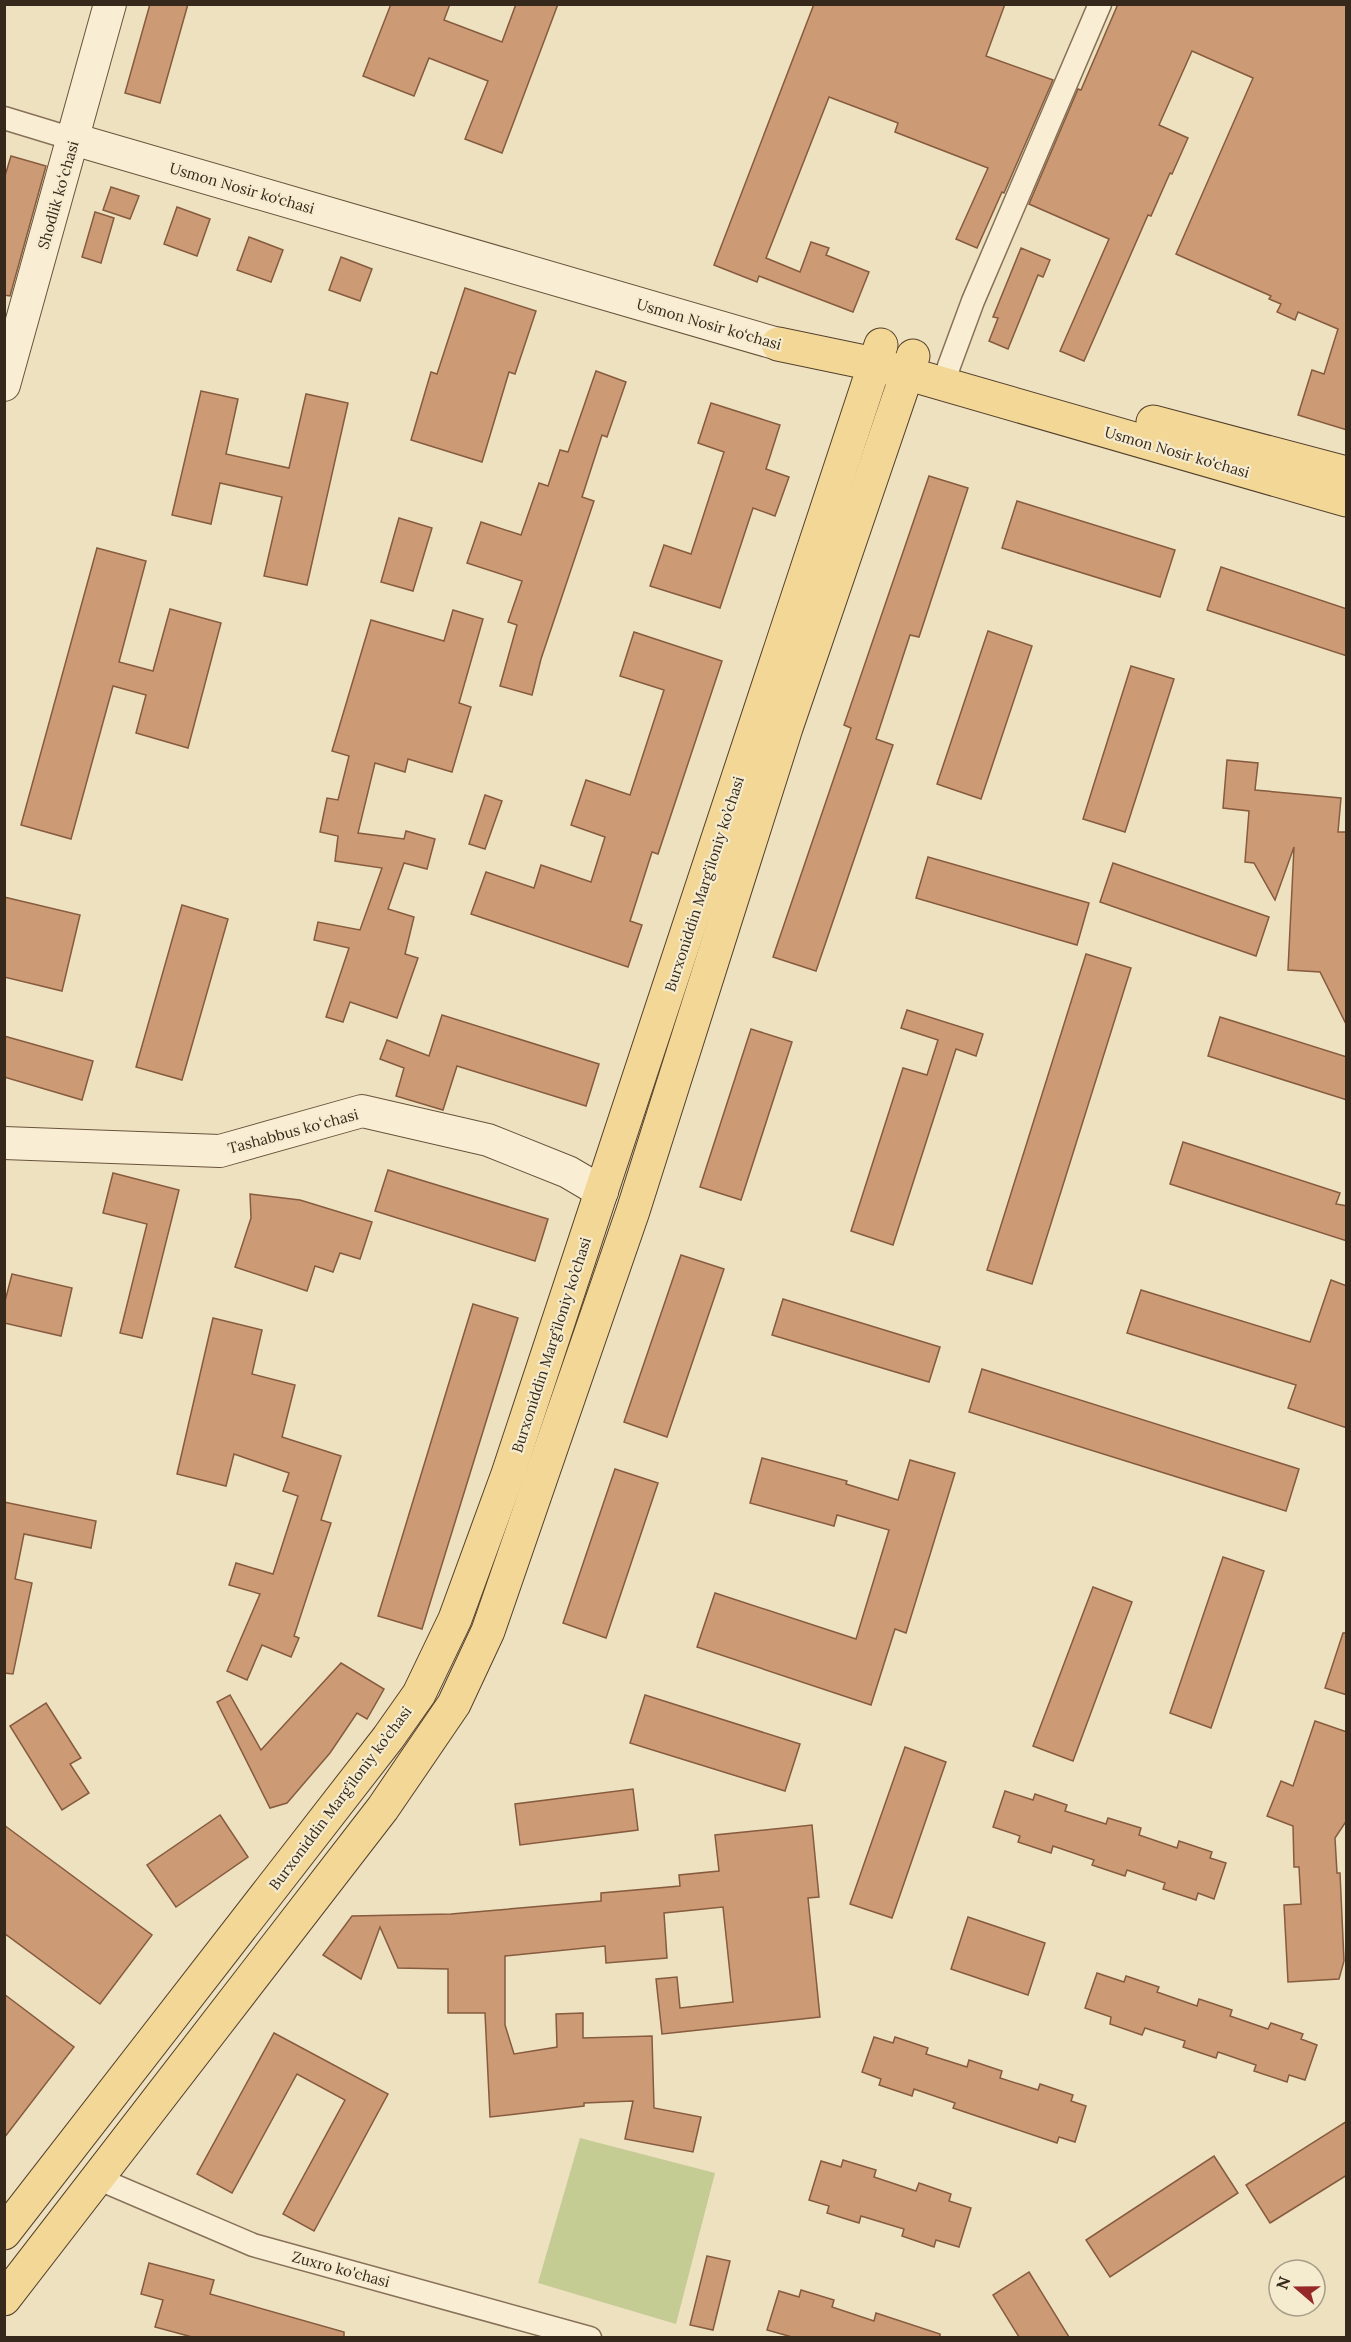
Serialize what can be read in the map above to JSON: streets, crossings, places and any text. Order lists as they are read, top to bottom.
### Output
{
  "streets": {
    "main road": [
      "Usmon Nosir ko‘chasi",
      "Shodlik koʻchasi",
      "Burxoniddin Marg’iloniy ko’chasi",
      "Tashabbus koʻchasi"
    ],
    "street": ["Zuxro ko'chasi"]
  },
  "crossings": [
    ["Usmon Nosir ko‘chasi", "Shodlik koʻchasi"],
    ["Usmon Nosir ko‘chasi", "Burxoniddin Marg’iloniy ko’chasi"],
    ["Burxoniddin Marg’iloniy ko’chasi", "Tashabbus koʻchasi"],
    ["Burxoniddin Marg’iloniy ko’chasi", "Zuxro ko'chasi"]
  ],
  "north": "left"
}
